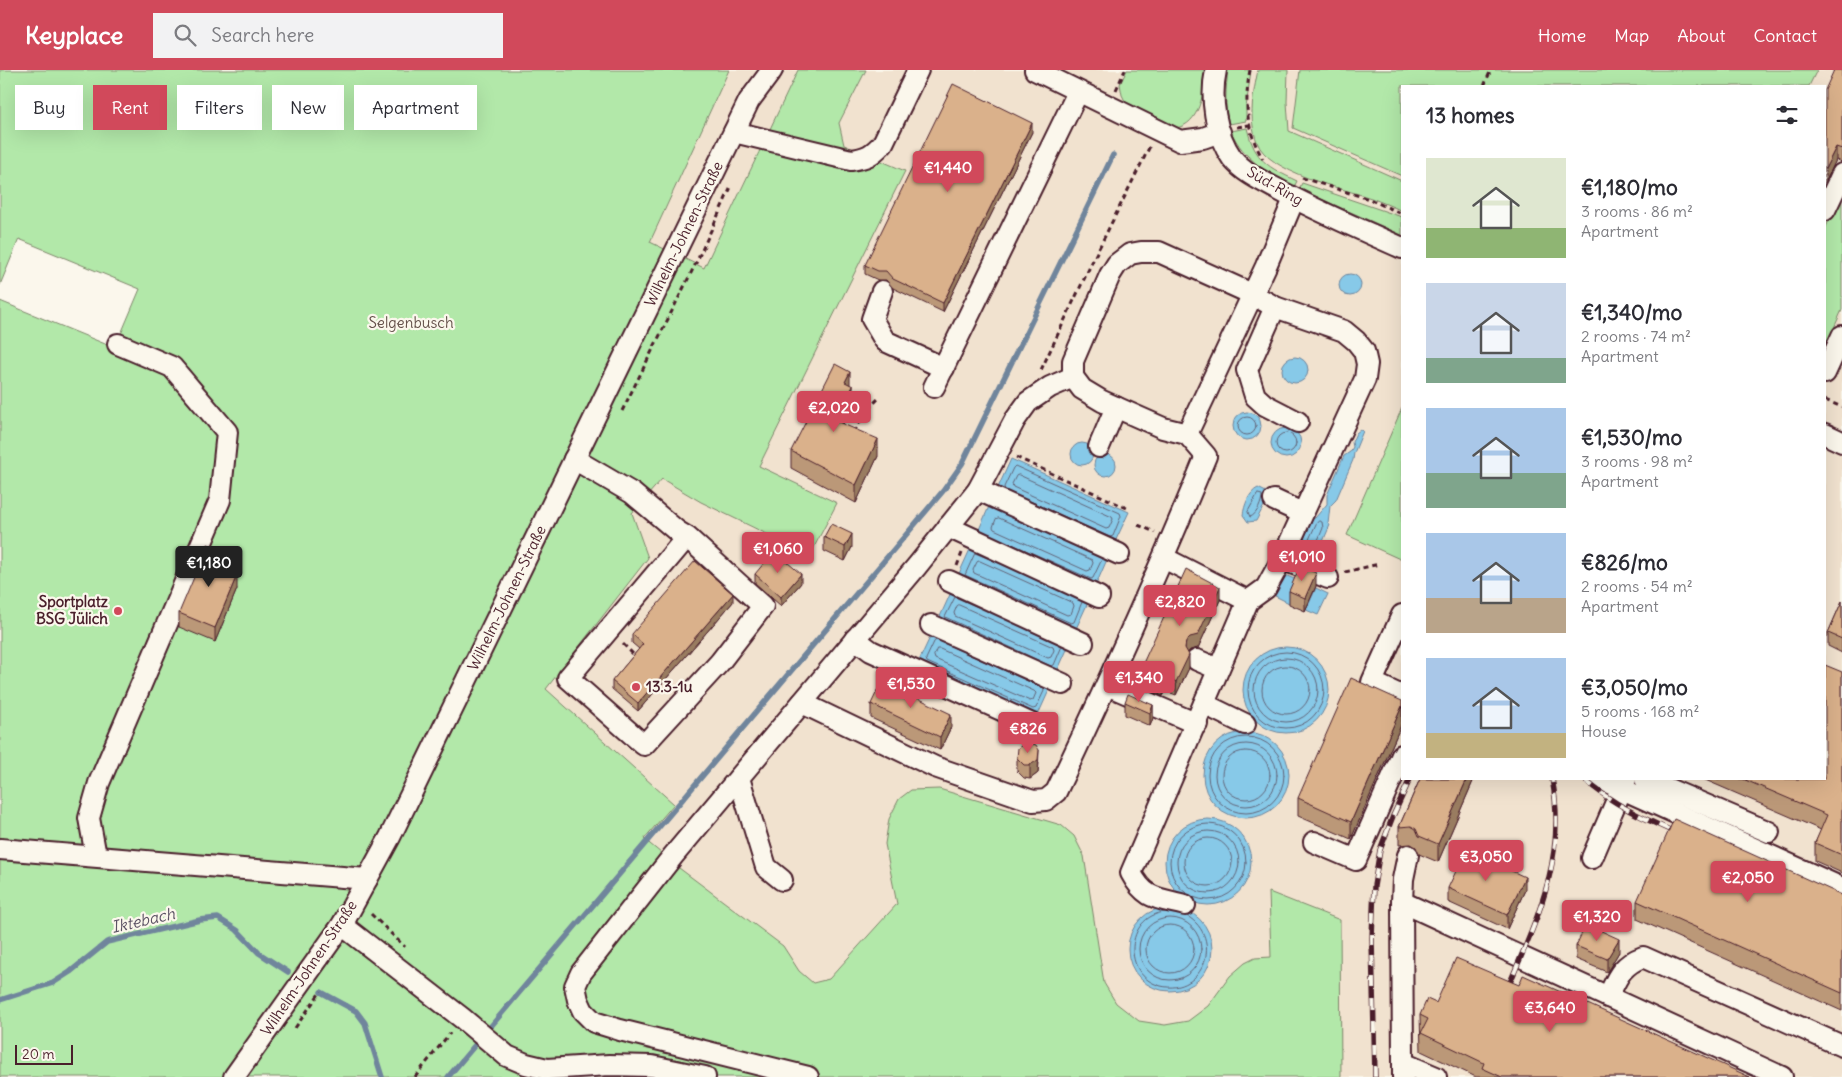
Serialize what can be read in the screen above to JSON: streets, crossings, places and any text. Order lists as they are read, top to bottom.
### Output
{
  "streets": {
    "street": ["Süd-Ring", "Wilhelm-Johnen-Straße"]
  },
  "water": ["Iktebach"],
  "parks": ["Selgenbusch"],
  "places": ["Sportplatz BSG Jülich", "13.3-1u"],
  "scale_bar": "20 m",
  "page": {
    "header": "Keyplace",
    "search": "Search here",
    "nav": [
      "Home",
      "Map",
      "About",
      "Contact"
    ],
    "chip": [
      "Buy",
      "Rent",
      "Filters",
      "New",
      "Apartment"
    ],
    "heading": "13 homes",
    "list": [
      {
        "name": "€1,180/mo",
        "note": "3 rooms · 86 m² · Apartment"
      },
      {
        "name": "€1,340/mo",
        "note": "2 rooms · 74 m² · Apartment"
      },
      {
        "name": "€1,530/mo",
        "note": "3 rooms · 98 m² · Apartment"
      },
      {
        "name": "€826/mo",
        "note": "2 rooms · 54 m² · Apartment"
      },
      {
        "name": "€3,050/mo",
        "note": "5 rooms · 168 m² · House"
      }
    ],
    "price": [
      "€1,440",
      "€2,020",
      "€1,060",
      "€1,010",
      "€1,180",
      "€2,820",
      "€1,340",
      "€1,530",
      "€826",
      "€3,050",
      "€2,050",
      "€1,320",
      "€3,640"
    ],
    "scale": "20 m"
  }
}
